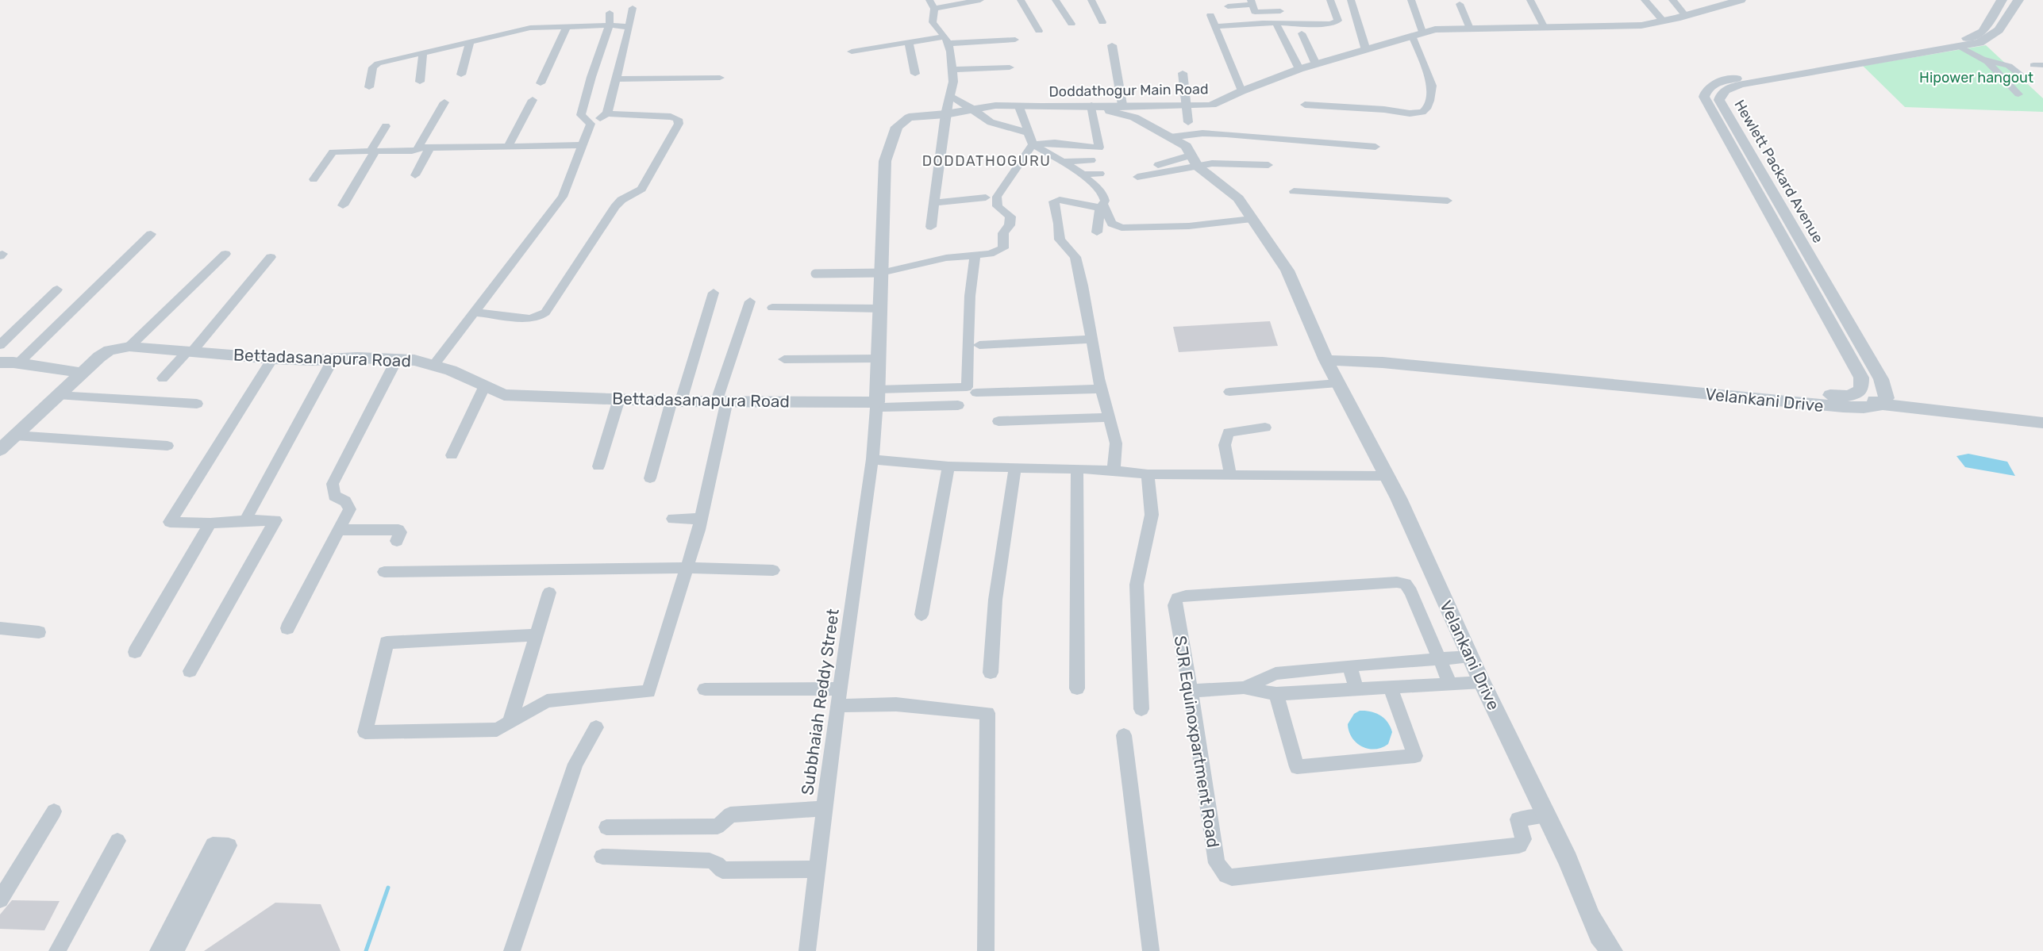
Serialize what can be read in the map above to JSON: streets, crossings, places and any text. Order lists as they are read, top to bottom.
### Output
{
  "streets": {
    "street": [
      "Doddathogur Main Road",
      "Hewlett Packard Avenue",
      "Bettadasanapura Road",
      "Velankani Drive",
      "Subbhaiah Reddy Street",
      "SJR Equinoxpartment Road"
    ]
  },
  "crossings": [
    ["Doddathogur Main Road", "Bettadasanapura Road"],
    ["Doddathogur Main Road", "Subbhaiah Reddy Street"],
    ["Hewlett Packard Avenue", "Velankani Drive"],
    ["Bettadasanapura Road", "Subbhaiah Reddy Street"],
    ["Velankani Drive", "SJR Equinoxpartment Road"]
  ],
  "districts": ["DODDATHOGURU"],
  "parks": ["Hipower hangout"]
}
